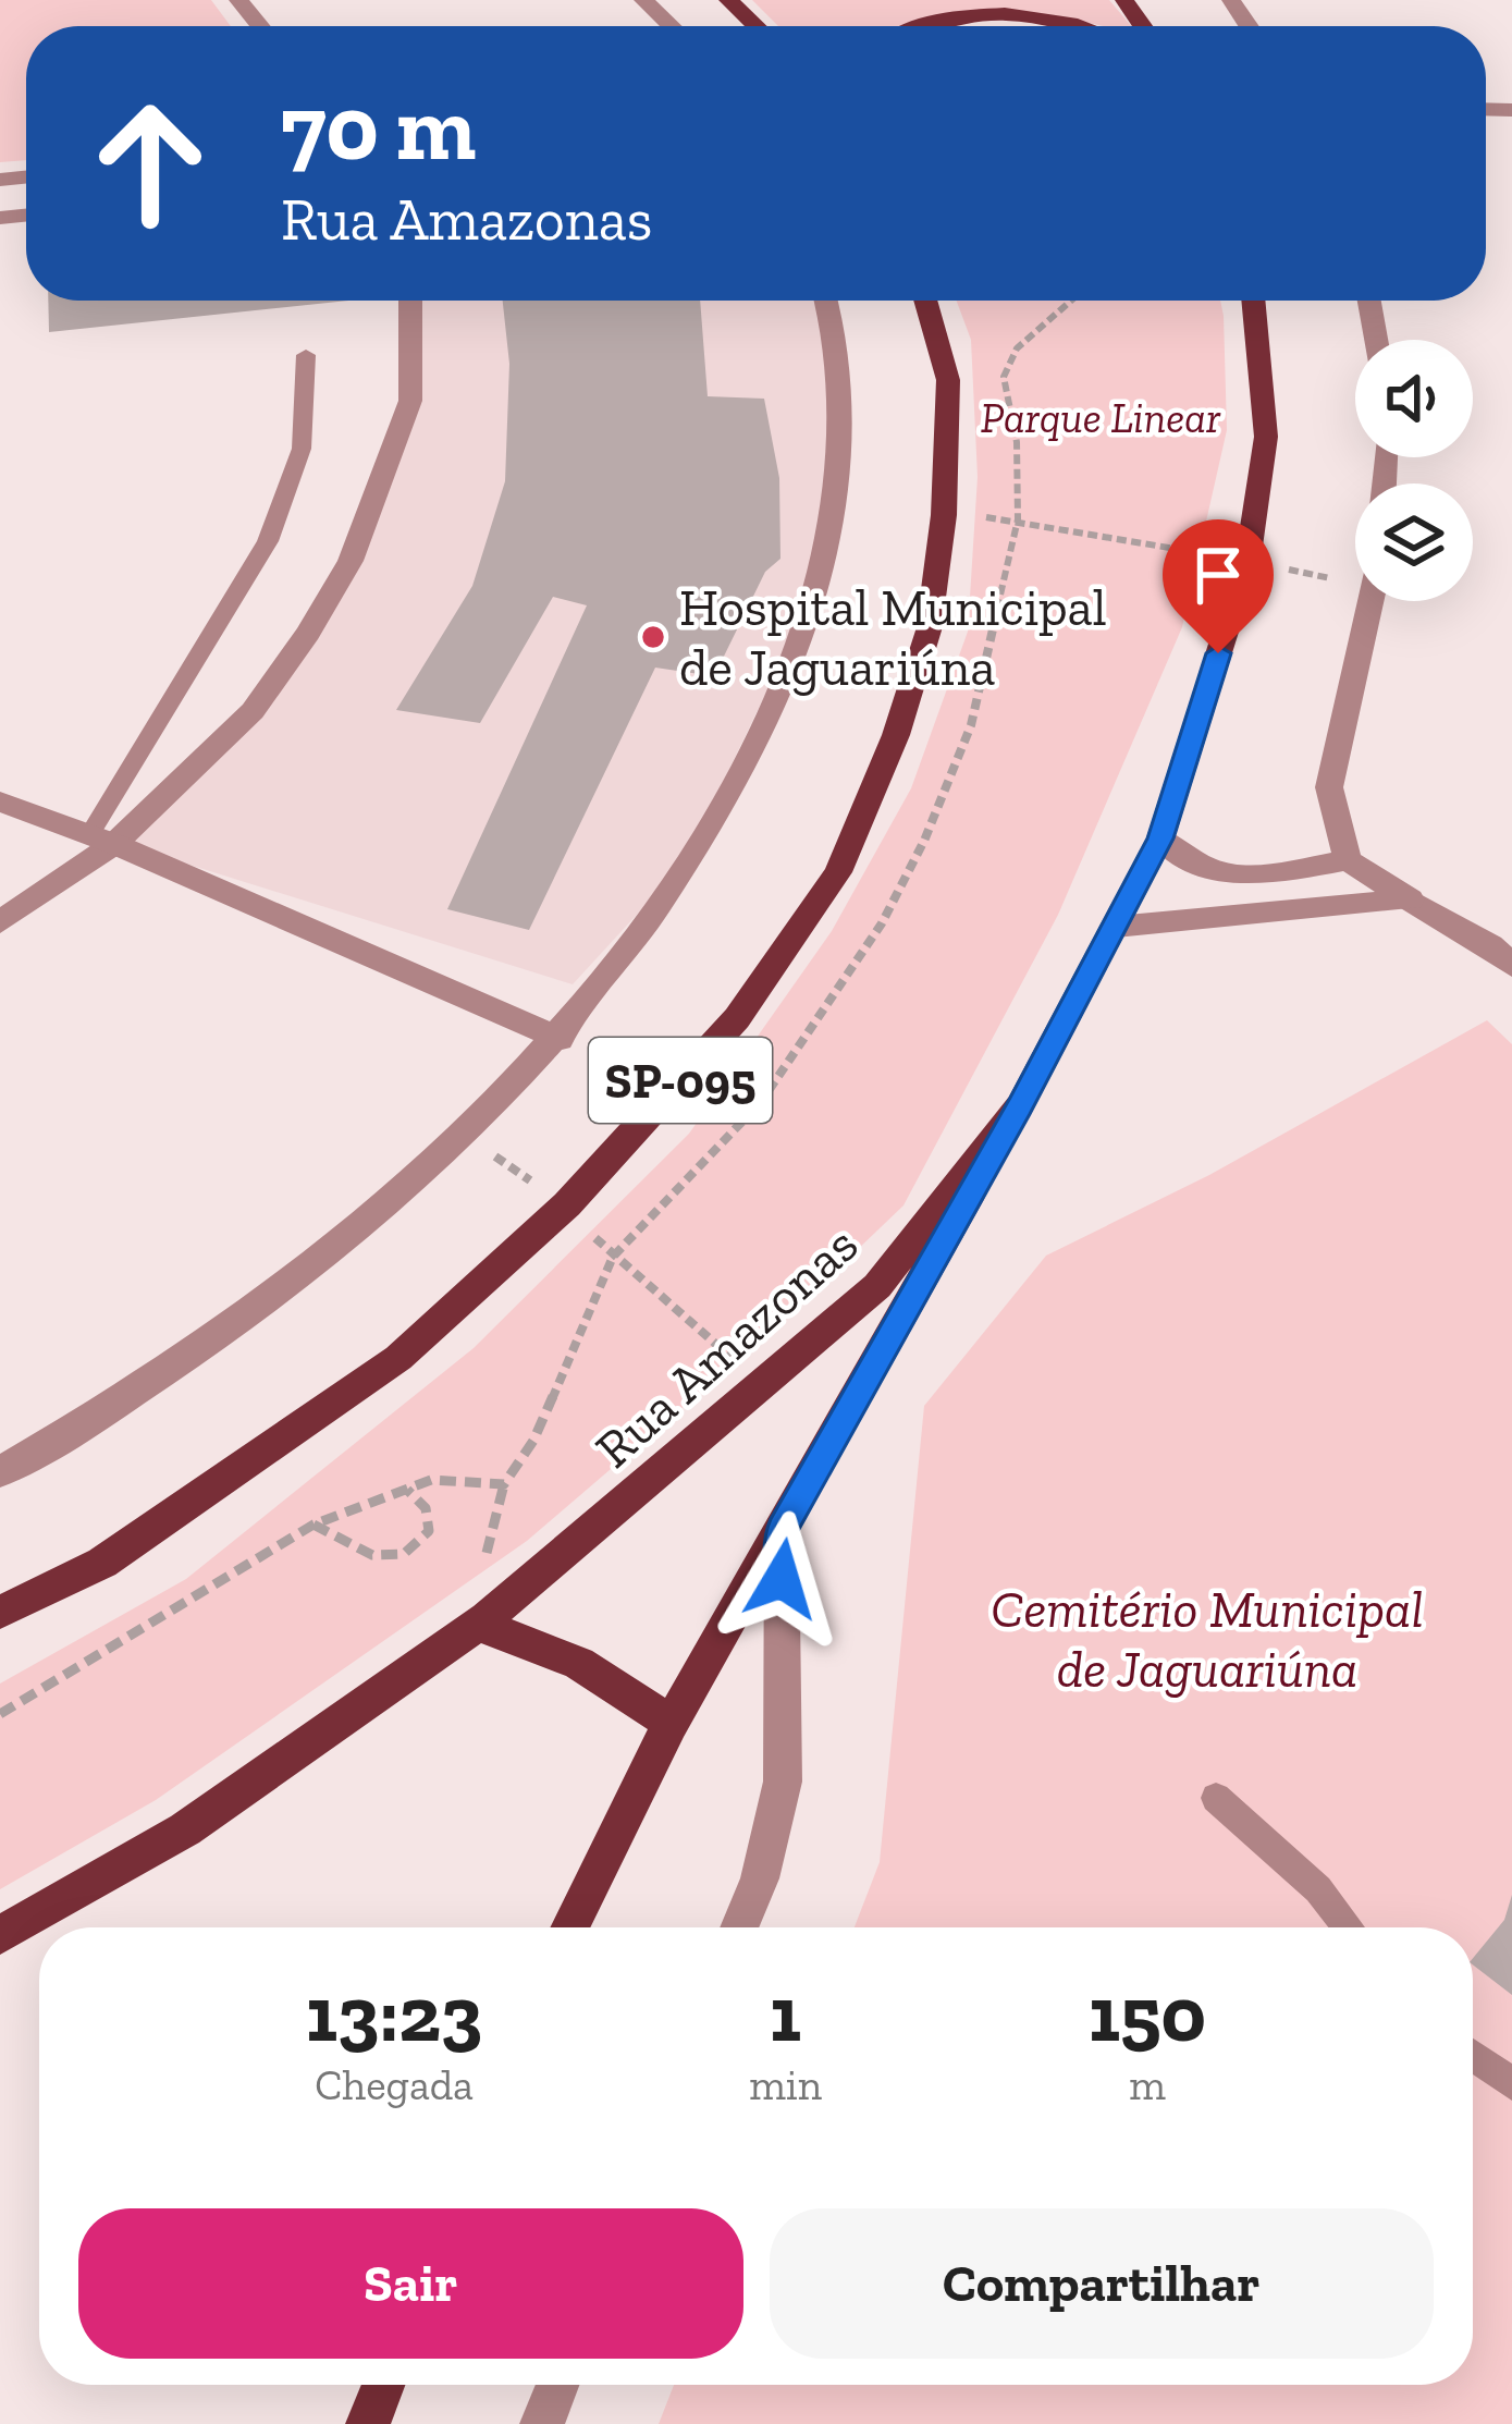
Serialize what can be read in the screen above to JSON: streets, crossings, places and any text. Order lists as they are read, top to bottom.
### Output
{
  "streets": {
    "main road": ["SP-095", "Rua Amazonas"]
  },
  "parks": ["Parque Linear", "Cemitério Municipal de Jaguariúna"],
  "places": ["Hospital Municipal de Jaguariúna"],
  "page": {
    "turn": ["70 m", "Rua Amazonas"],
    "eta": [
      "13:23",
      "Chegada",
      "1",
      "min",
      "150",
      "m"
    ],
    "buttons": ["Sair", "Compartilhar"]
  }
}
